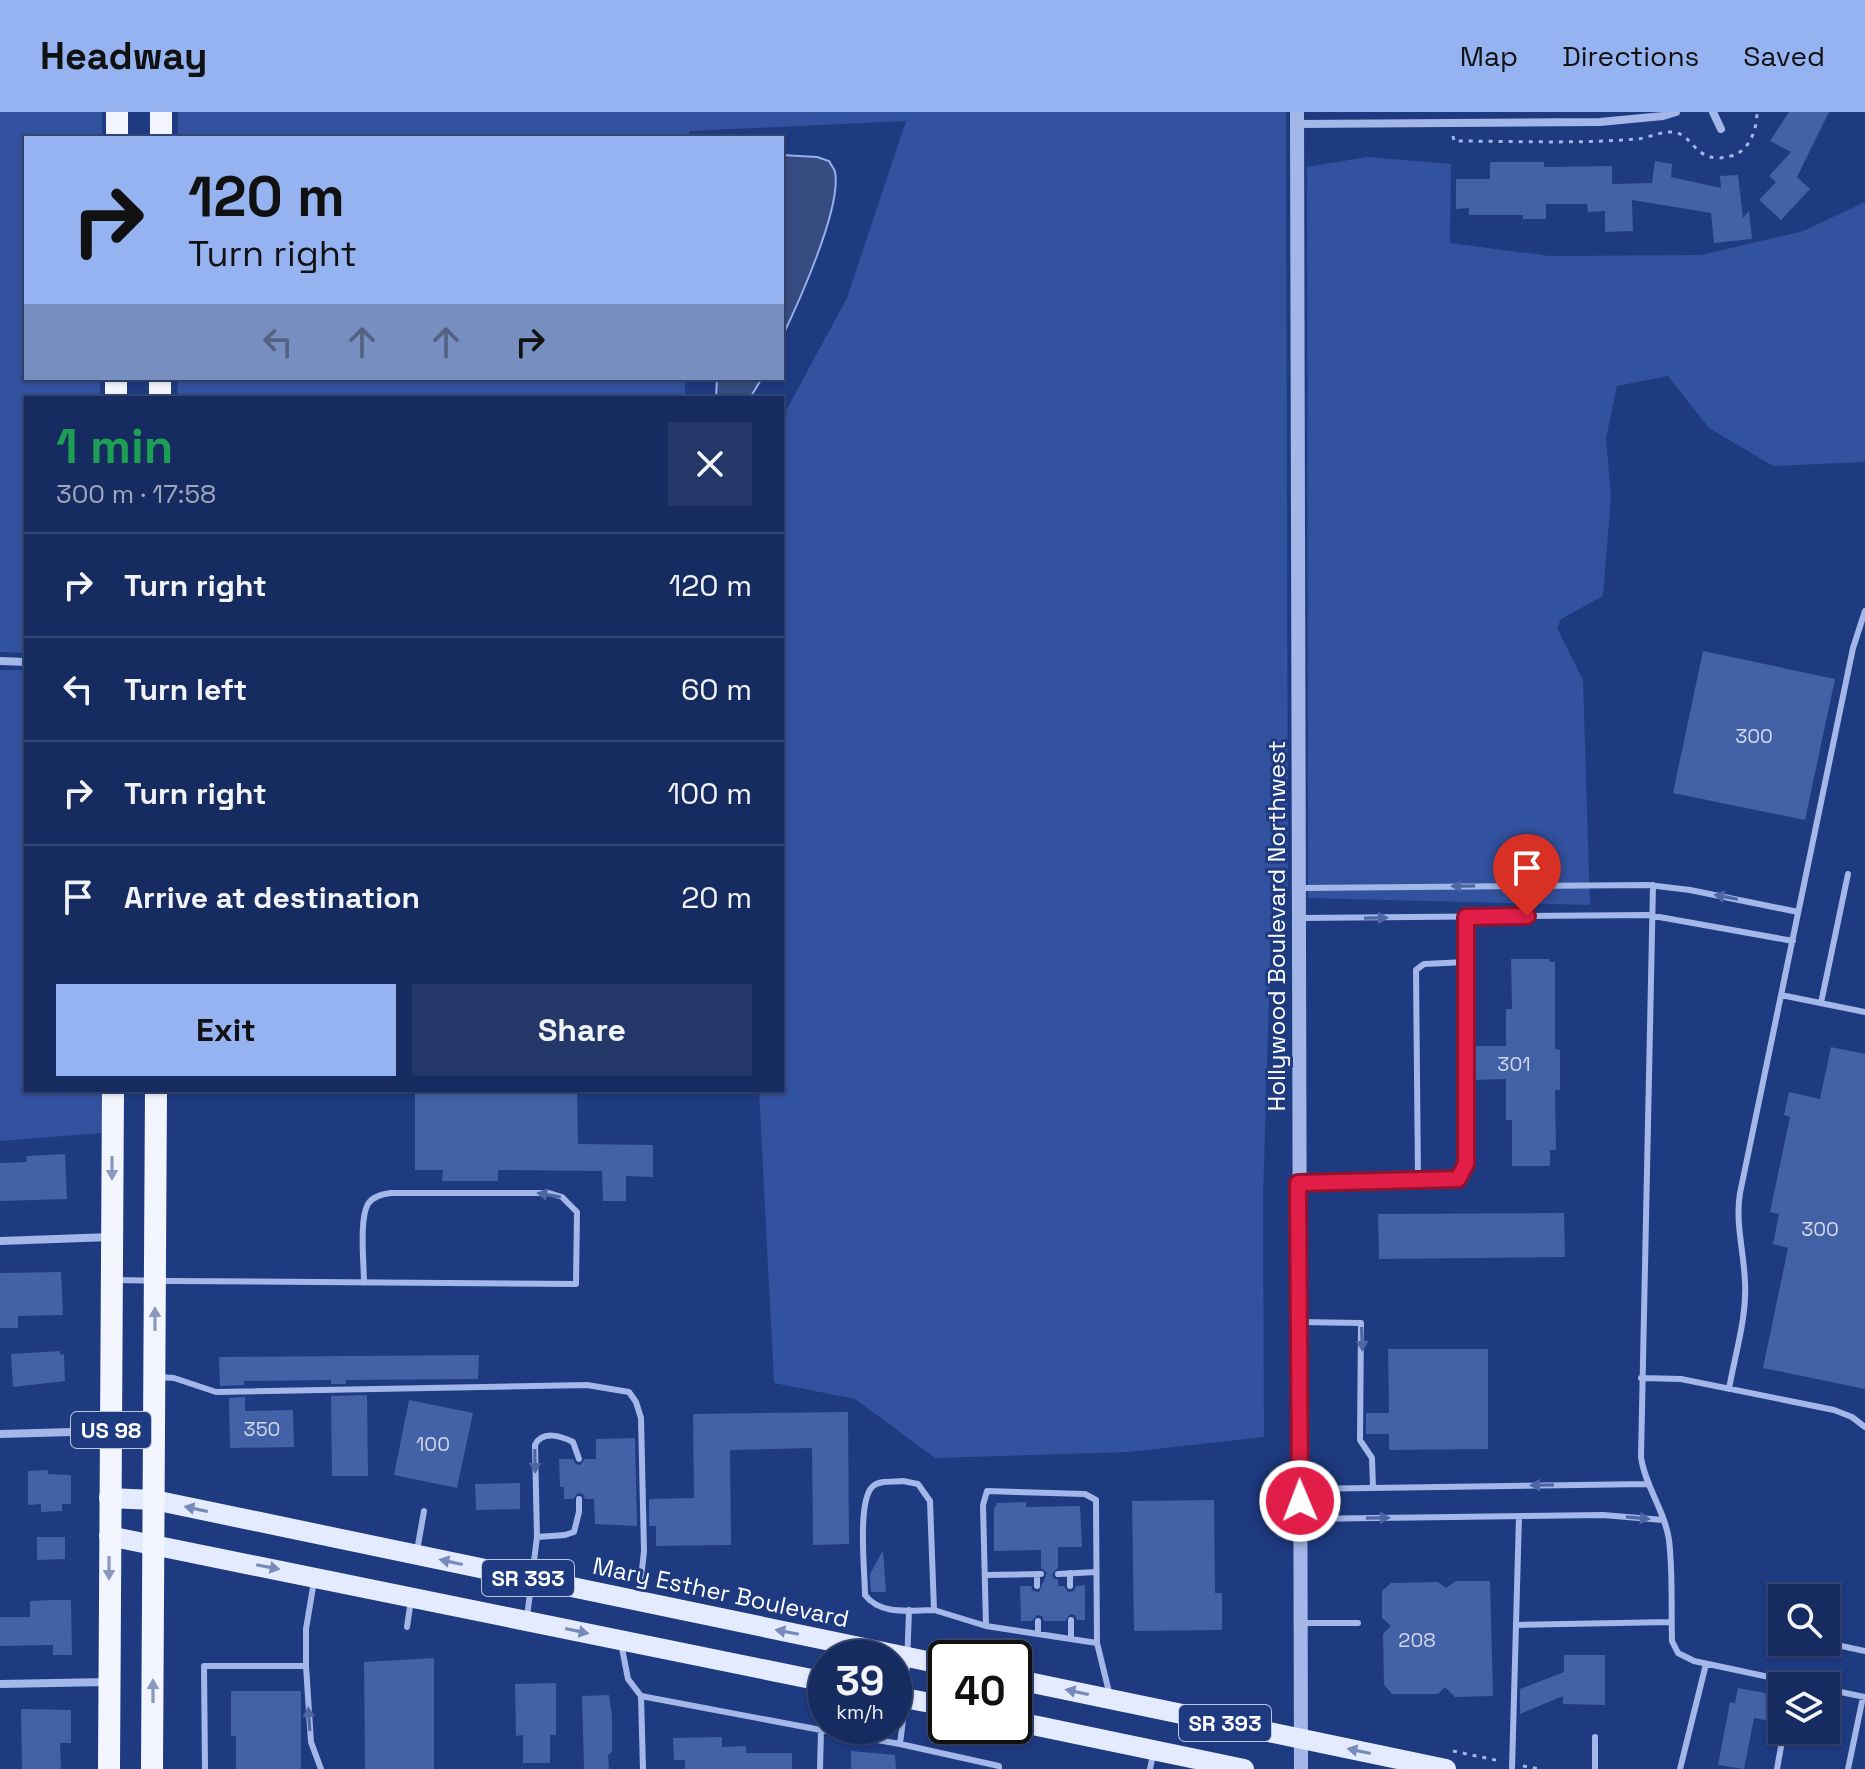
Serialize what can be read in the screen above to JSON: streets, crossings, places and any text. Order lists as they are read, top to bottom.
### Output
{
  "streets": {
    "highway": ["US 98"],
    "main road": ["SR 393", "Mary Esther Boulevard"],
    "street": ["Hollywood Boulevard Northwest"]
  },
  "crossings": [
    ["Hollywood Boulevard Northwest", "SR 393"],
    ["US 98", "SR 393"],
    ["US 98", "Mary Esther Boulevard"]
  ],
  "house_numbers": [
    "300",
    "301",
    "300",
    "350",
    "100",
    "208"
  ],
  "page": {
    "header": "Headway",
    "nav": ["Map", "Directions", "Saved"],
    "turn": ["120 m", "Turn right"],
    "heading": ["1 min", "300 m · 17:58"],
    "list": [
      {
        "name": "Turn right",
        "value": "120 m"
      },
      {
        "name": "Turn left",
        "value": "60 m"
      },
      {
        "name": "Turn right",
        "value": "100 m"
      },
      {
        "name": "Arrive at destination",
        "value": "20 m"
      }
    ],
    "buttons": ["Exit", "Share"],
    "speed": "39 km/h",
    "limit": "40"
  }
}
